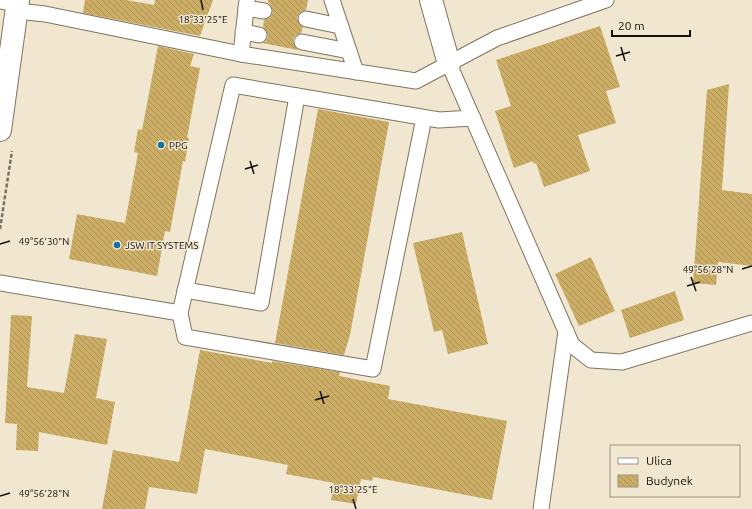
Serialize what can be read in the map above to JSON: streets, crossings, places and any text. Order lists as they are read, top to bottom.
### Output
{
  "places": ["PPG", "JSW IT SYSTEMS"],
  "legend": ["Ulica", "Budynek"],
  "scale_bar": "20 m",
  "coordinates": ["18°33'25\"E", "49°56'30\"N", "49°56'28\"N"]
}
